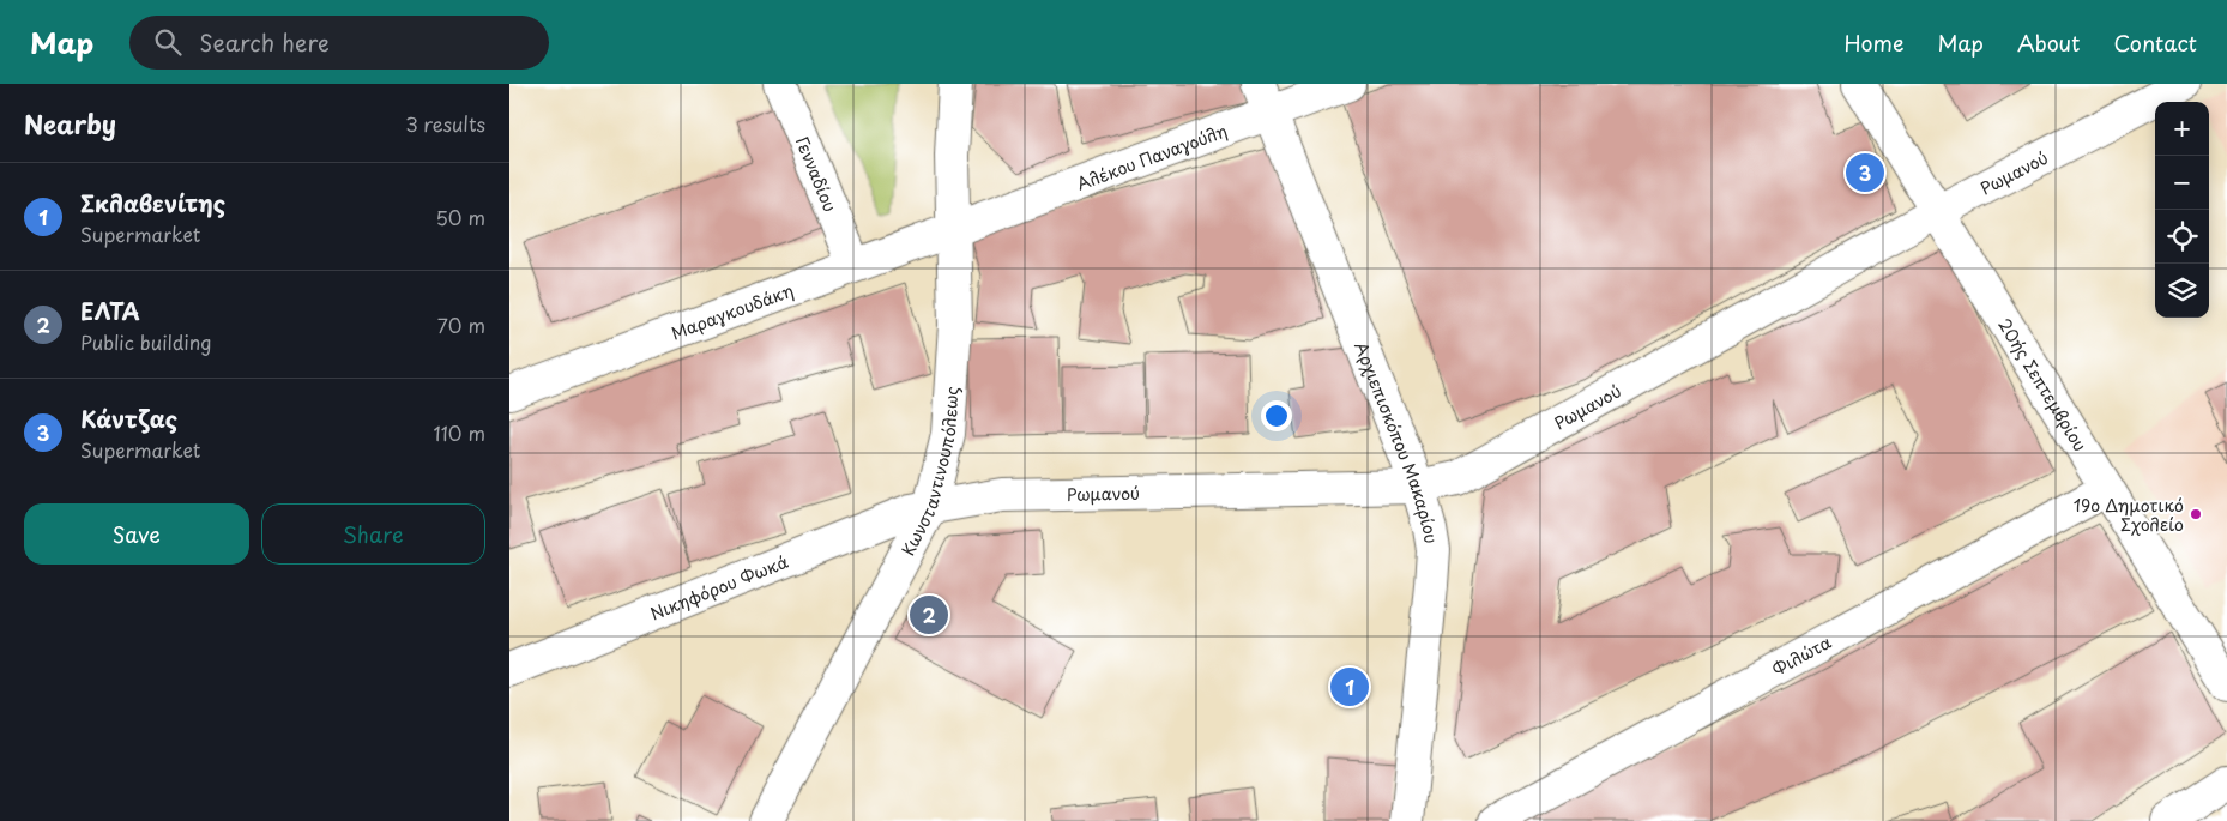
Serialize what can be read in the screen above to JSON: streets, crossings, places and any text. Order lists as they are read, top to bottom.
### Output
{
  "streets": {
    "street": [
      "Αλέκου Παναγούλη",
      "Ρωμανού",
      "Γενναδίου",
      "Μαραγκουδάκη",
      "20ής Σεπτεμβρίου",
      "Αρχιεπισκόπου Μακαρίου",
      "Κωνσταντινουπόλεως",
      "Νικηφόρου Φωκά",
      "Φιλώτα"
    ]
  },
  "crossings": [
    ["Αλέκου Παναγούλη", "Μαραγκουδάκη"],
    ["Αλέκου Παναγούλη", "Αρχιεπισκόπου Μακαρίου"],
    ["Αλέκου Παναγούλη", "Κωνσταντινουπόλεως"],
    ["Ρωμανού", "20ής Σεπτεμβρίου"],
    ["Ρωμανού", "Αρχιεπισκόπου Μακαρίου"],
    ["Ρωμανού", "Κωνσταντινουπόλεως"],
    ["Ρωμανού", "Νικηφόρου Φωκά"],
    ["Γενναδίου", "Μαραγκουδάκη"],
    ["Μαραγκουδάκη", "Κωνσταντινουπόλεως"],
    ["20ής Σεπτεμβρίου", "Φιλώτα"],
    ["Κωνσταντινουπόλεως", "Νικηφόρου Φωκά"]
  ],
  "places": ["19ο Δημοτικό Σχολείο"],
  "page": {
    "header": "Map",
    "search": "Search here",
    "nav": [
      "Home",
      "Map",
      "About",
      "Contact"
    ],
    "heading": ["Nearby", "3 results"],
    "map_buttons": ["+", "−"],
    "pins": ["3", "2", "1"],
    "list": [
      {
        "mark": "1",
        "name": "Σκλαβενίτης",
        "note": "Supermarket",
        "value": "50 m"
      },
      {
        "mark": "2",
        "name": "ΕΛΤΑ",
        "note": "Public building",
        "value": "70 m"
      },
      {
        "mark": "3",
        "name": "Κάντζας",
        "note": "Supermarket",
        "value": "110 m"
      }
    ],
    "buttons": ["Save", "Share"]
  }
}
